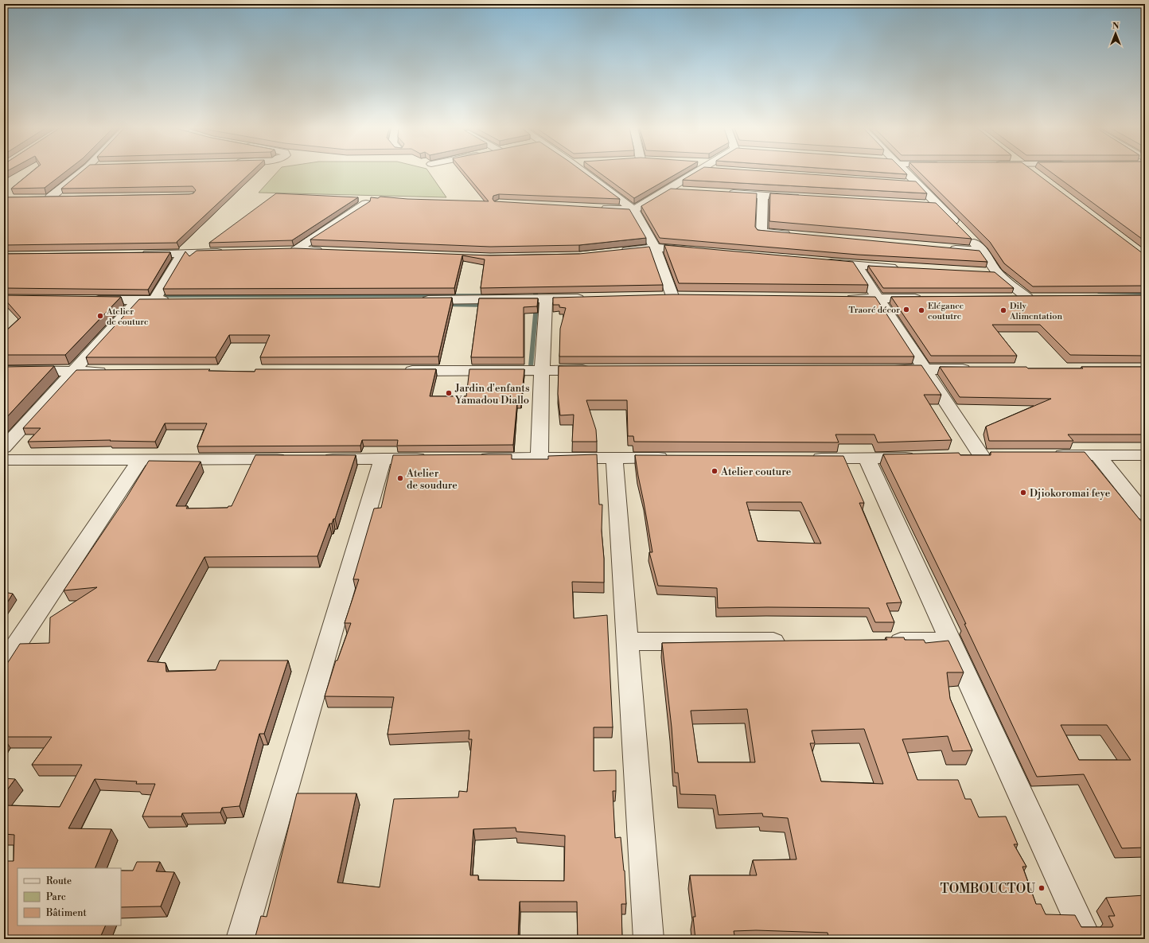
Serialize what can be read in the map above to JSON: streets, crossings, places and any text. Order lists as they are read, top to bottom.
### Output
{
  "places": [
    "Traoré décor",
    "Elégance coututre",
    "Dily Alimentation",
    "Atelier de couture",
    "Jardin d'enfants Yamadou Diallo",
    "Atelier couture",
    "Atelier de soudure",
    "Djiokoromai feye",
    "TOMBOUCTOU"
  ],
  "legend": ["Route", "Parc", "Bâtiment"],
  "north": "top"
}
